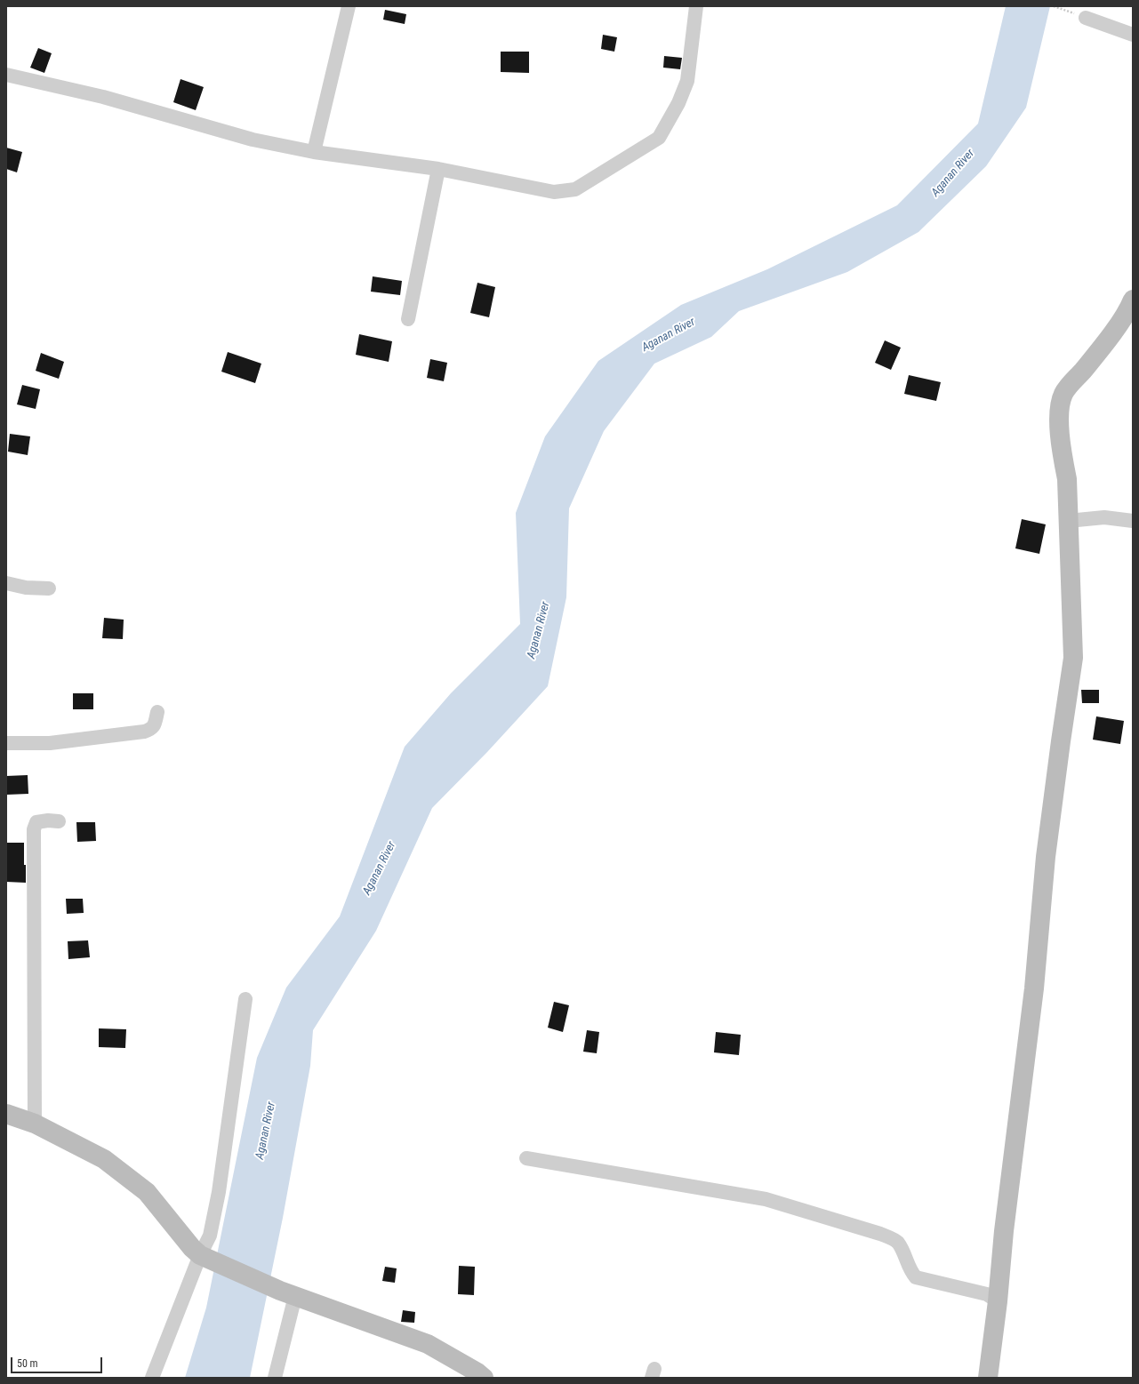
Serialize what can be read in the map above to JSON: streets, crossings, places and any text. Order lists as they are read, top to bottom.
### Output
{
  "water": ["Aganan River"],
  "scale_bar": "50 m"
}
